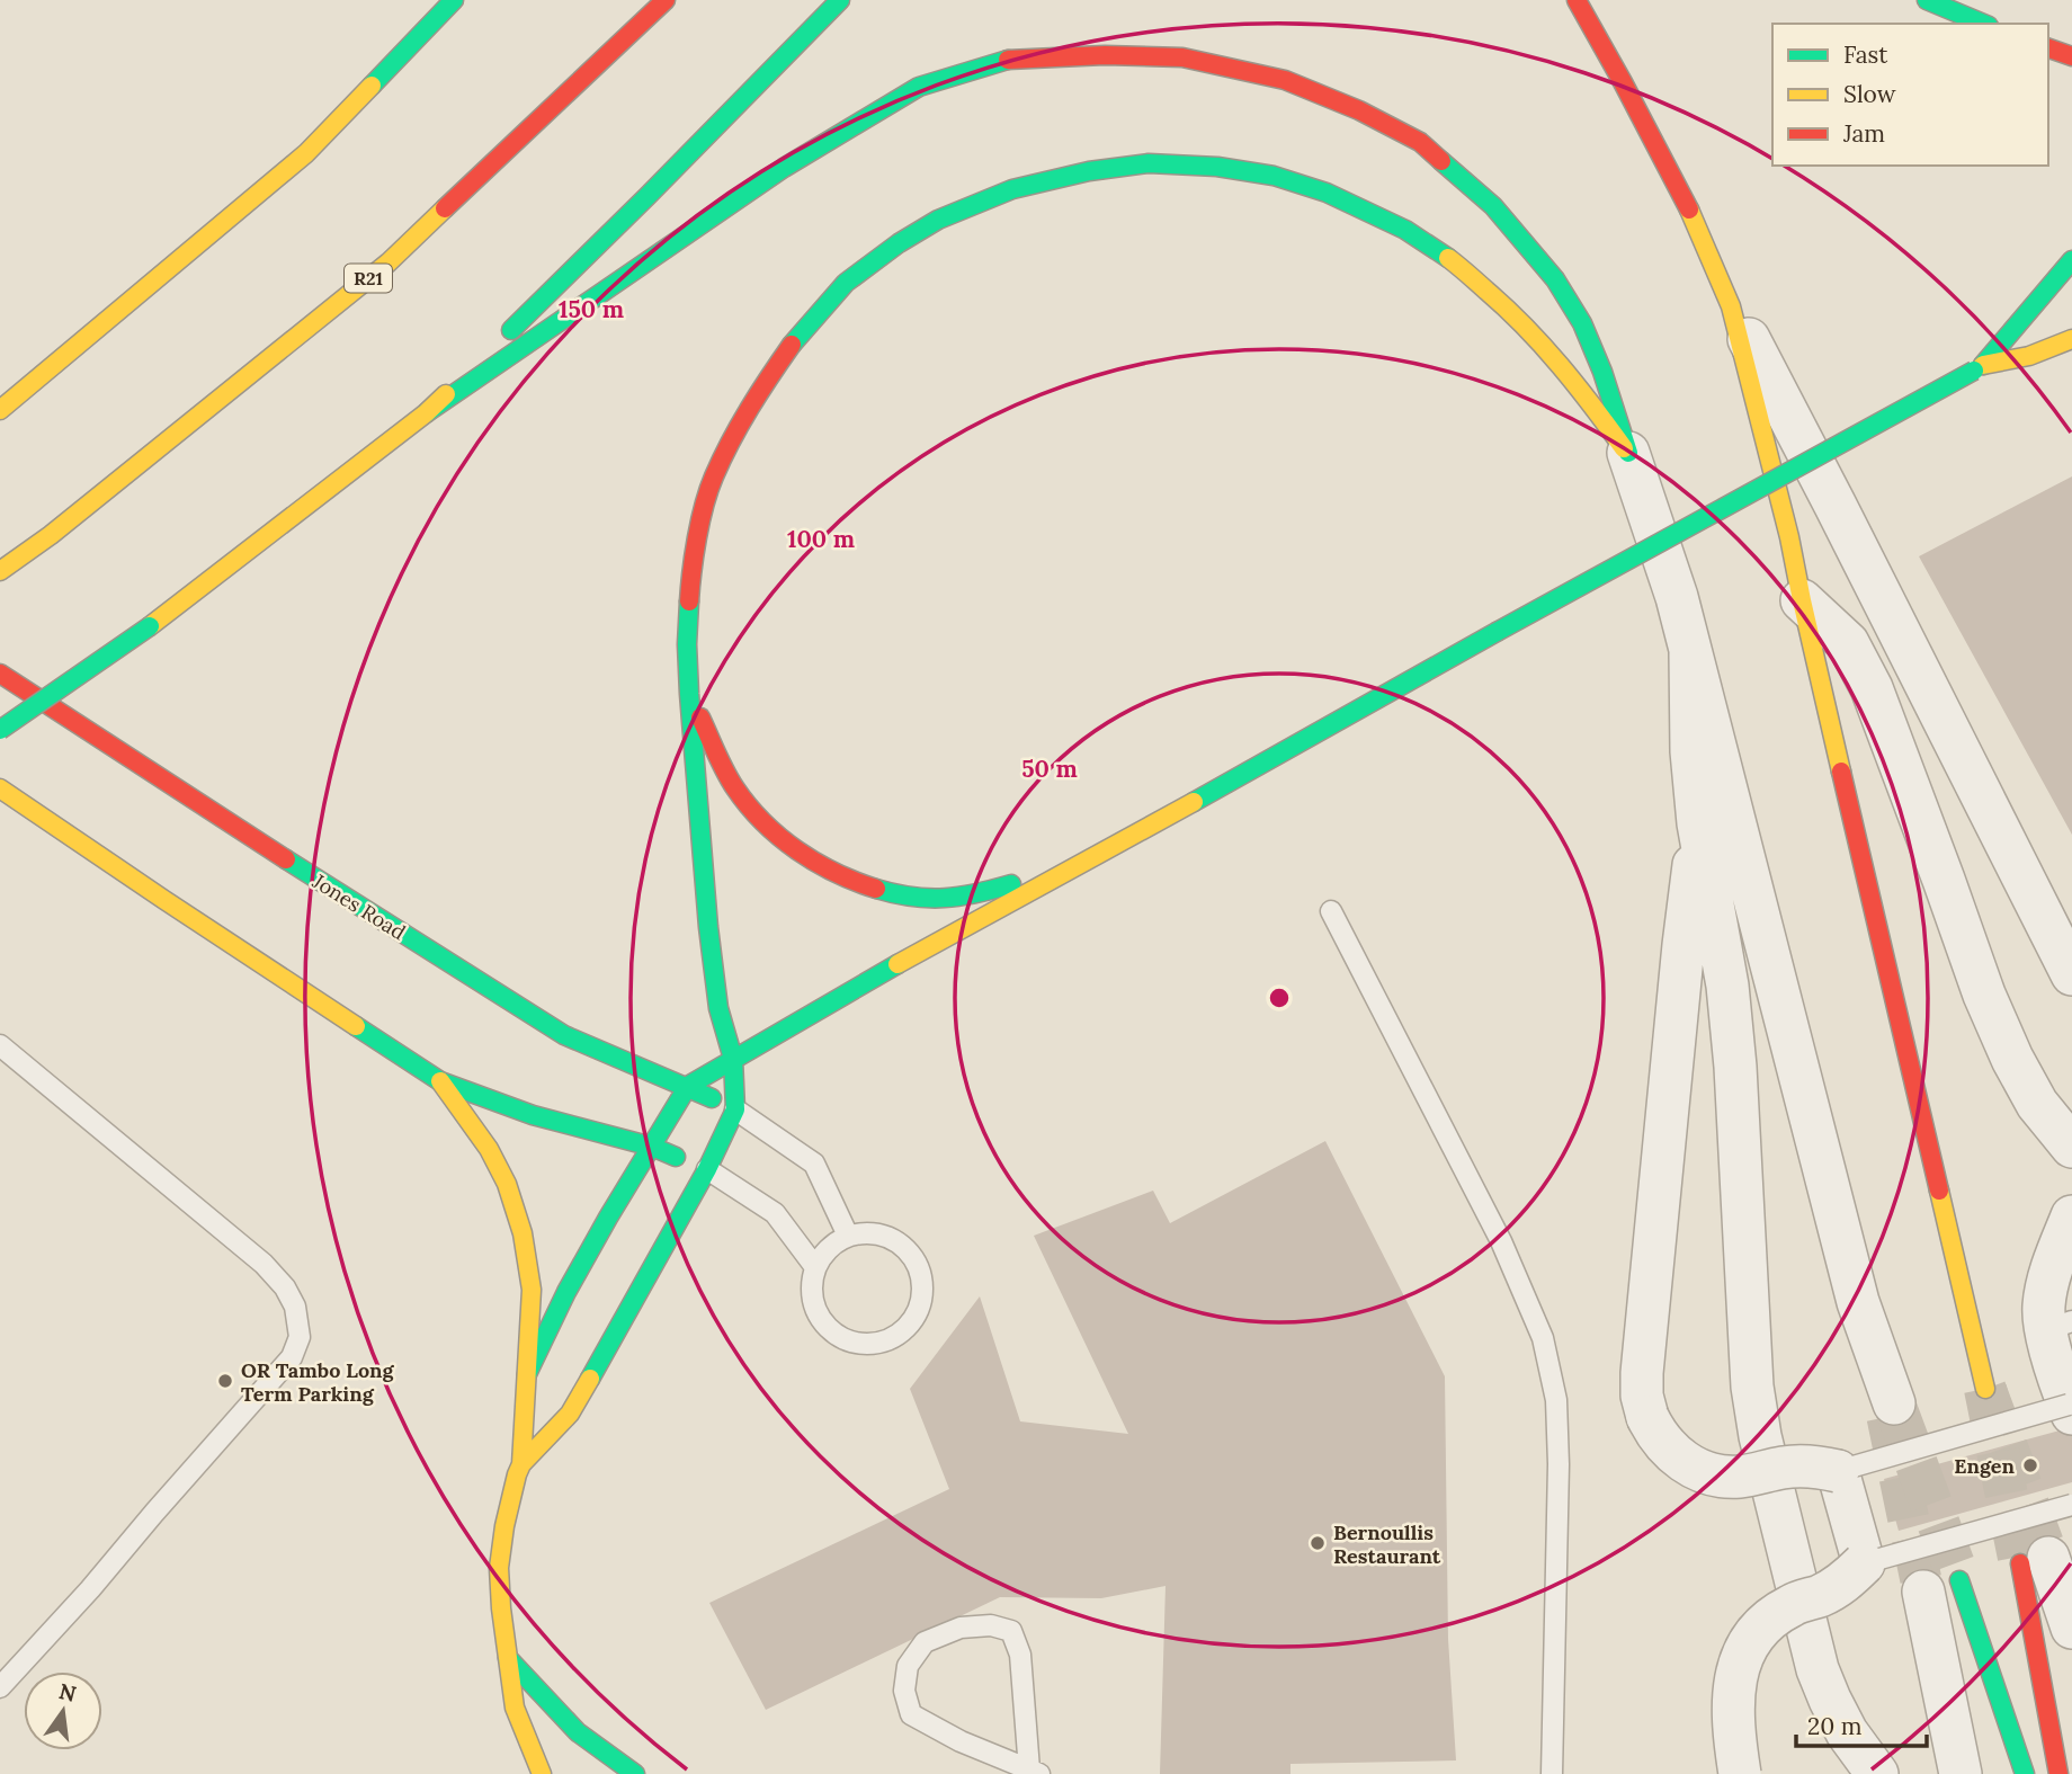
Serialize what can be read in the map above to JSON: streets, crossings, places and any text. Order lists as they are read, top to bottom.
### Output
{
  "streets": {
    "main road": ["R21", "Jones Road"]
  },
  "places": ["OR Tambo Long Term Parking", "Engen", "Bernoullis Restaurant"],
  "legend": ["Fast", "Slow", "Jam"],
  "scale_bar": "20 m",
  "north": "top",
  "rings": ["150 m", "100 m", "50 m"]
}
